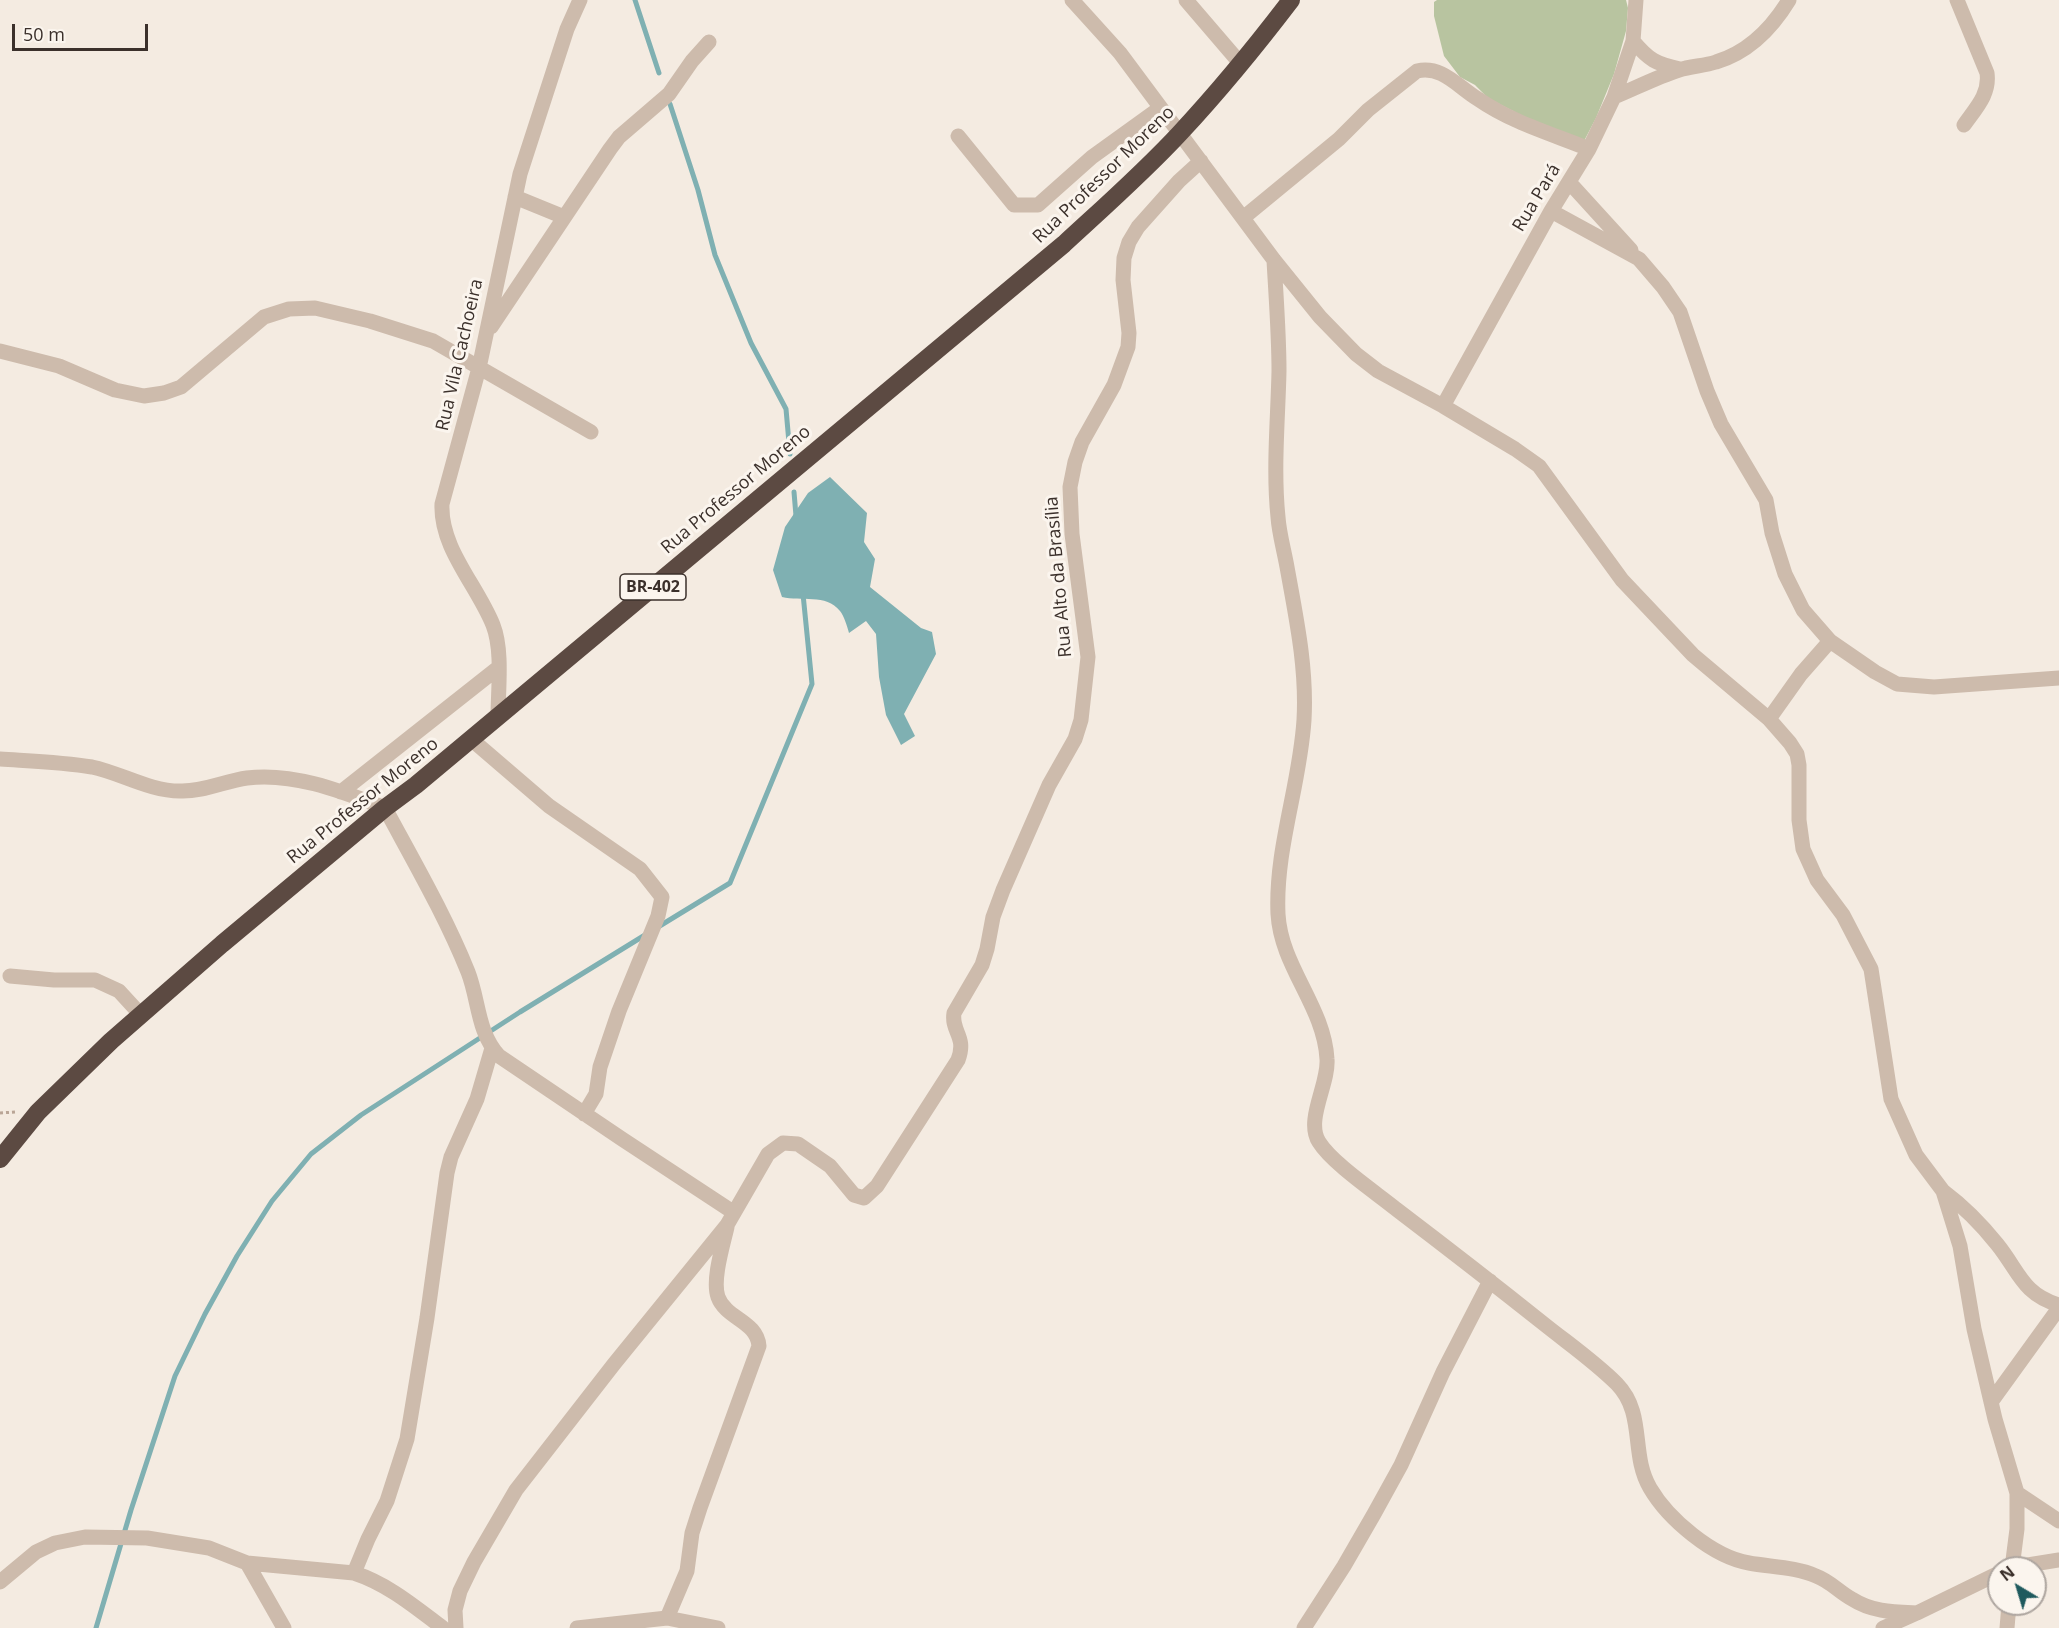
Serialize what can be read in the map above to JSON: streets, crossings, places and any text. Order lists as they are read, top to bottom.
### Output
{
  "streets": {
    "highway": ["Rua Professor Moreno", "BR-402"],
    "street": ["Rua Pará", "Rua Vila Cachoeira", "Rua Alto da Brasília"]
  },
  "crossings": [
    ["Rua Professor Moreno", "Rua Vila Cachoeira"]
  ],
  "scale_bar": "50 m",
  "north": "top left"
}
